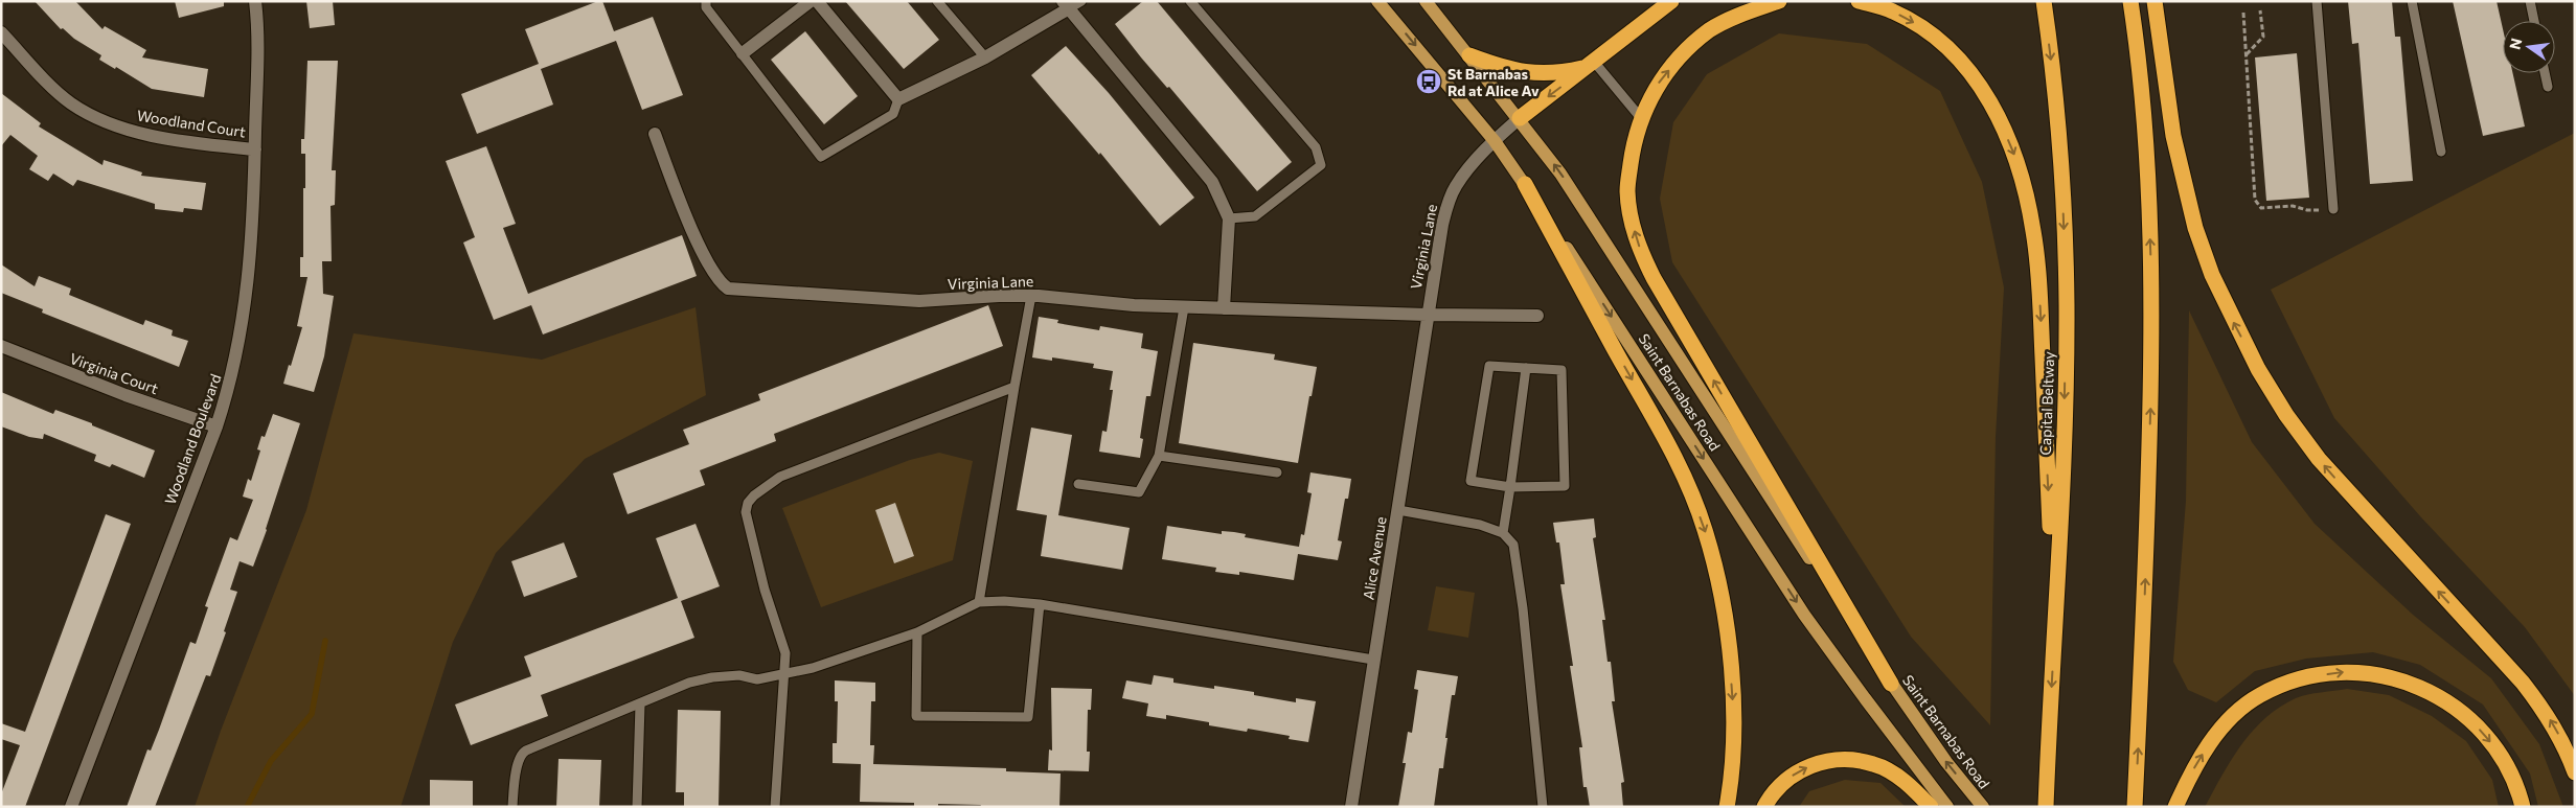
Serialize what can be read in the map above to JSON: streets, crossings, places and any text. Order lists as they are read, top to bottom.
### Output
{
  "streets": {
    "highway": ["Capital Beltway"],
    "main road": ["Saint Barnabas Road"],
    "street": [
      "Woodland Court",
      "Virginia Lane",
      "Virginia Court",
      "Woodland Boulevard",
      "Alice Avenue"
    ]
  },
  "crossings": [
    ["Woodland Court", "Woodland Boulevard"],
    ["Virginia Lane", "Saint Barnabas Road"],
    ["Virginia Lane", "Alice Avenue"],
    ["Virginia Court", "Woodland Boulevard"]
  ],
  "places": {
    "bus stop": ["St Barnabas Rd at Alice Av"]
  },
  "north": "left"
}
